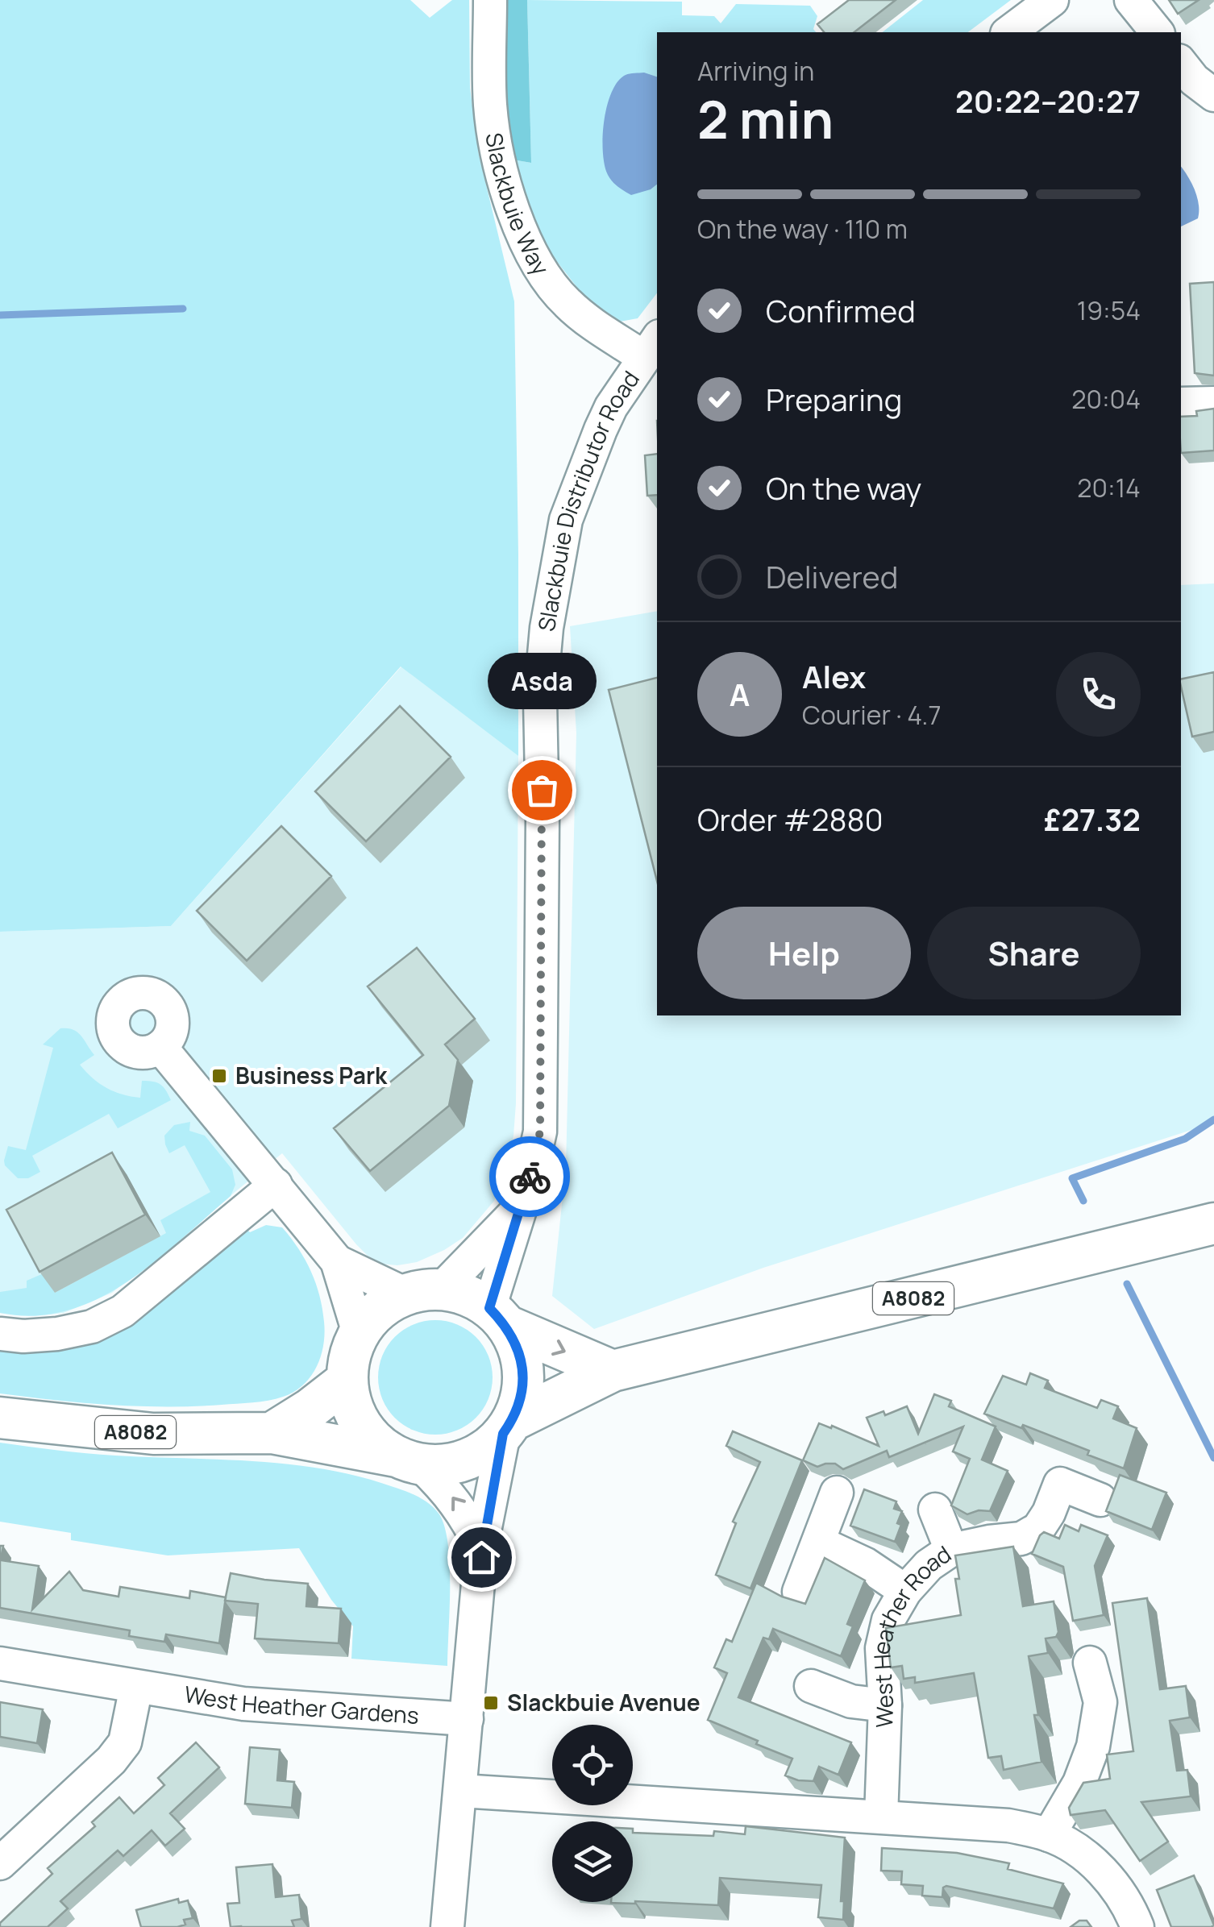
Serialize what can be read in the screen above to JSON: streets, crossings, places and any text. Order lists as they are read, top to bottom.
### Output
{
  "streets": {
    "main road": ["A8082"],
    "street": [
      "Slackbuie Way",
      "Slackbuie Distributor Road",
      "West Heather Road",
      "West Heather Gardens"
    ]
  },
  "crossings": [
    ["Slackbuie Way", "Slackbuie Distributor Road"],
    ["Slackbuie Distributor Road", "A8082"]
  ],
  "places": {
    "other": ["Asda"],
    "transit": ["Business Park", "Slackbuie Avenue"]
  },
  "page": {
    "heading": ["2 min", "Arriving in", "20:22–20:27"],
    "panel": [
      "Alex",
      "Courier · 4.7",
      "Order #2880",
      "£27.32"
    ],
    "bar": "On the way · 110 m",
    "list": [
      ["Confirmed", "19:54"],
      ["Preparing", "20:04"],
      ["On the way", "20:14"],
      "Delivered"
    ],
    "round": "A",
    "bubble": "Asda",
    "buttons": ["Help", "Share"]
  }
}
